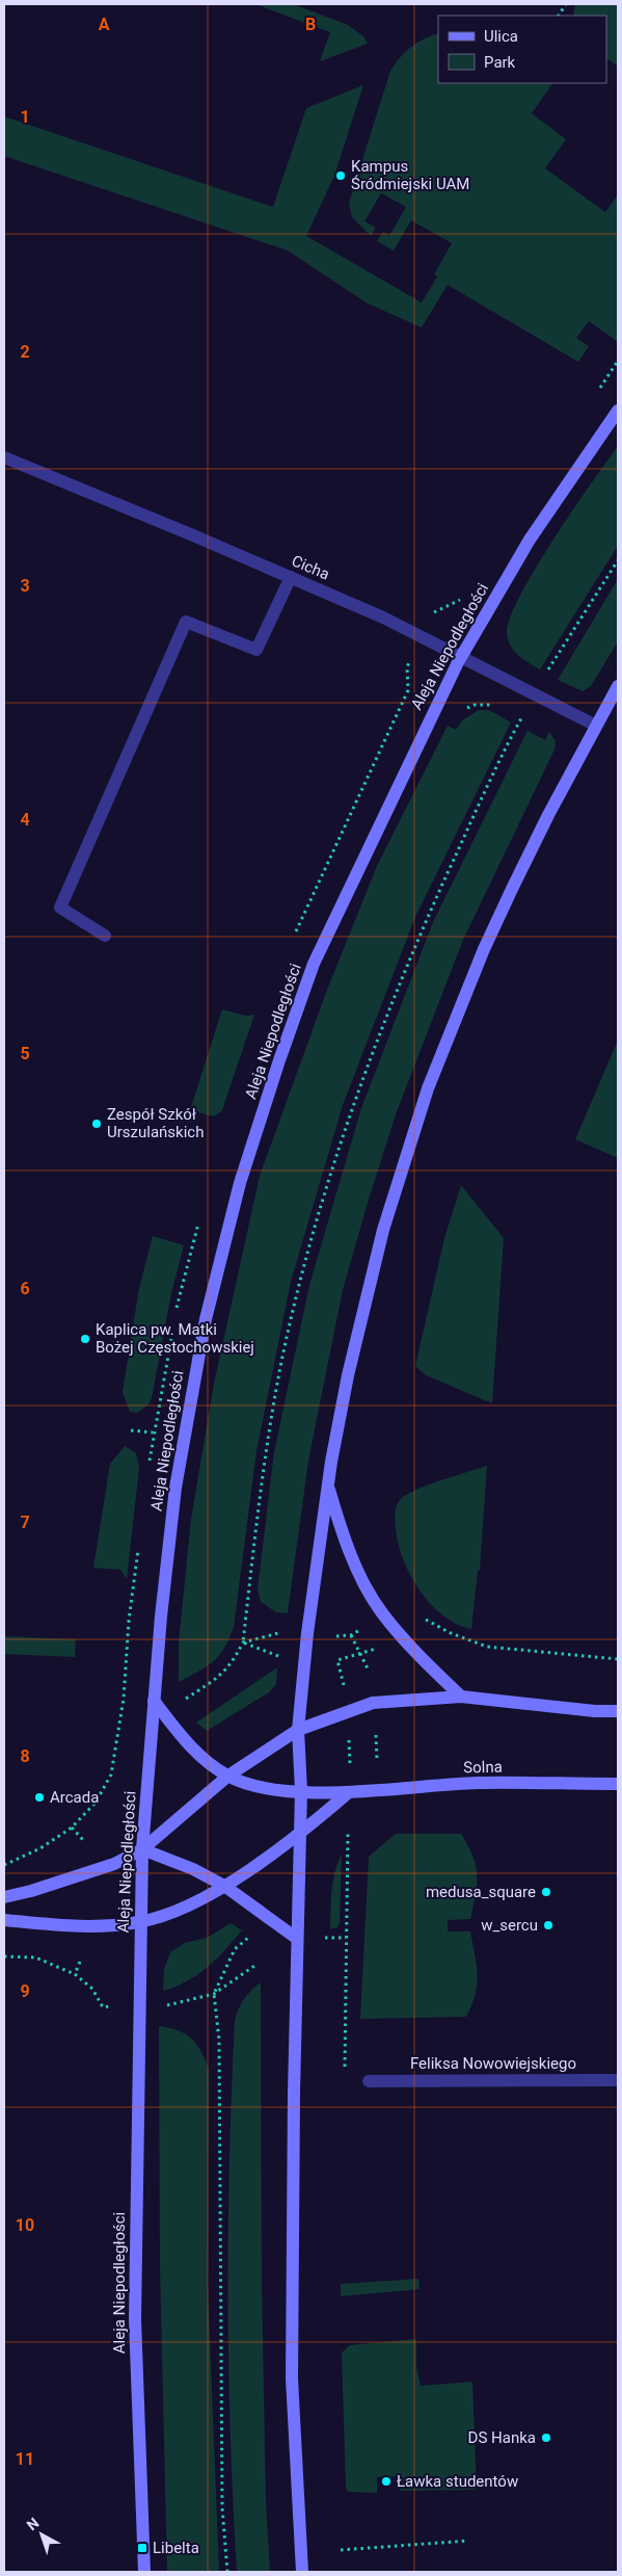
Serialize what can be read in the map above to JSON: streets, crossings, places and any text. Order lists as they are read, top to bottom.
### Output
{
  "streets": {
    "street": [
      "Cicha",
      "Aleja Niepodległości",
      "Solna",
      "Feliksa Nowowiejskiego"
    ]
  },
  "crossings": [
    ["Cicha", "Aleja Niepodległości"],
    ["Aleja Niepodległości", "Solna"]
  ],
  "places": {
    "other": [
      "Kampus Śródmiejski UAM",
      "Zespół Szkół Urszulańskich",
      "Kaplica pw. Matki Bożej Częstochowskiej",
      "Arcada",
      "medusa_square",
      "w_sercu",
      "DS Hanka",
      "Ławka studentów"
    ],
    "transit": ["Libelta"]
  },
  "legend": ["Ulica", "Park"],
  "north": "top left",
  "grid": {
    "columns": ["A", "B"],
    "rows": [
      "1",
      "2",
      "3",
      "4",
      "5",
      "6",
      "7",
      "8",
      "9",
      "10",
      "11"
    ]
  }
}
